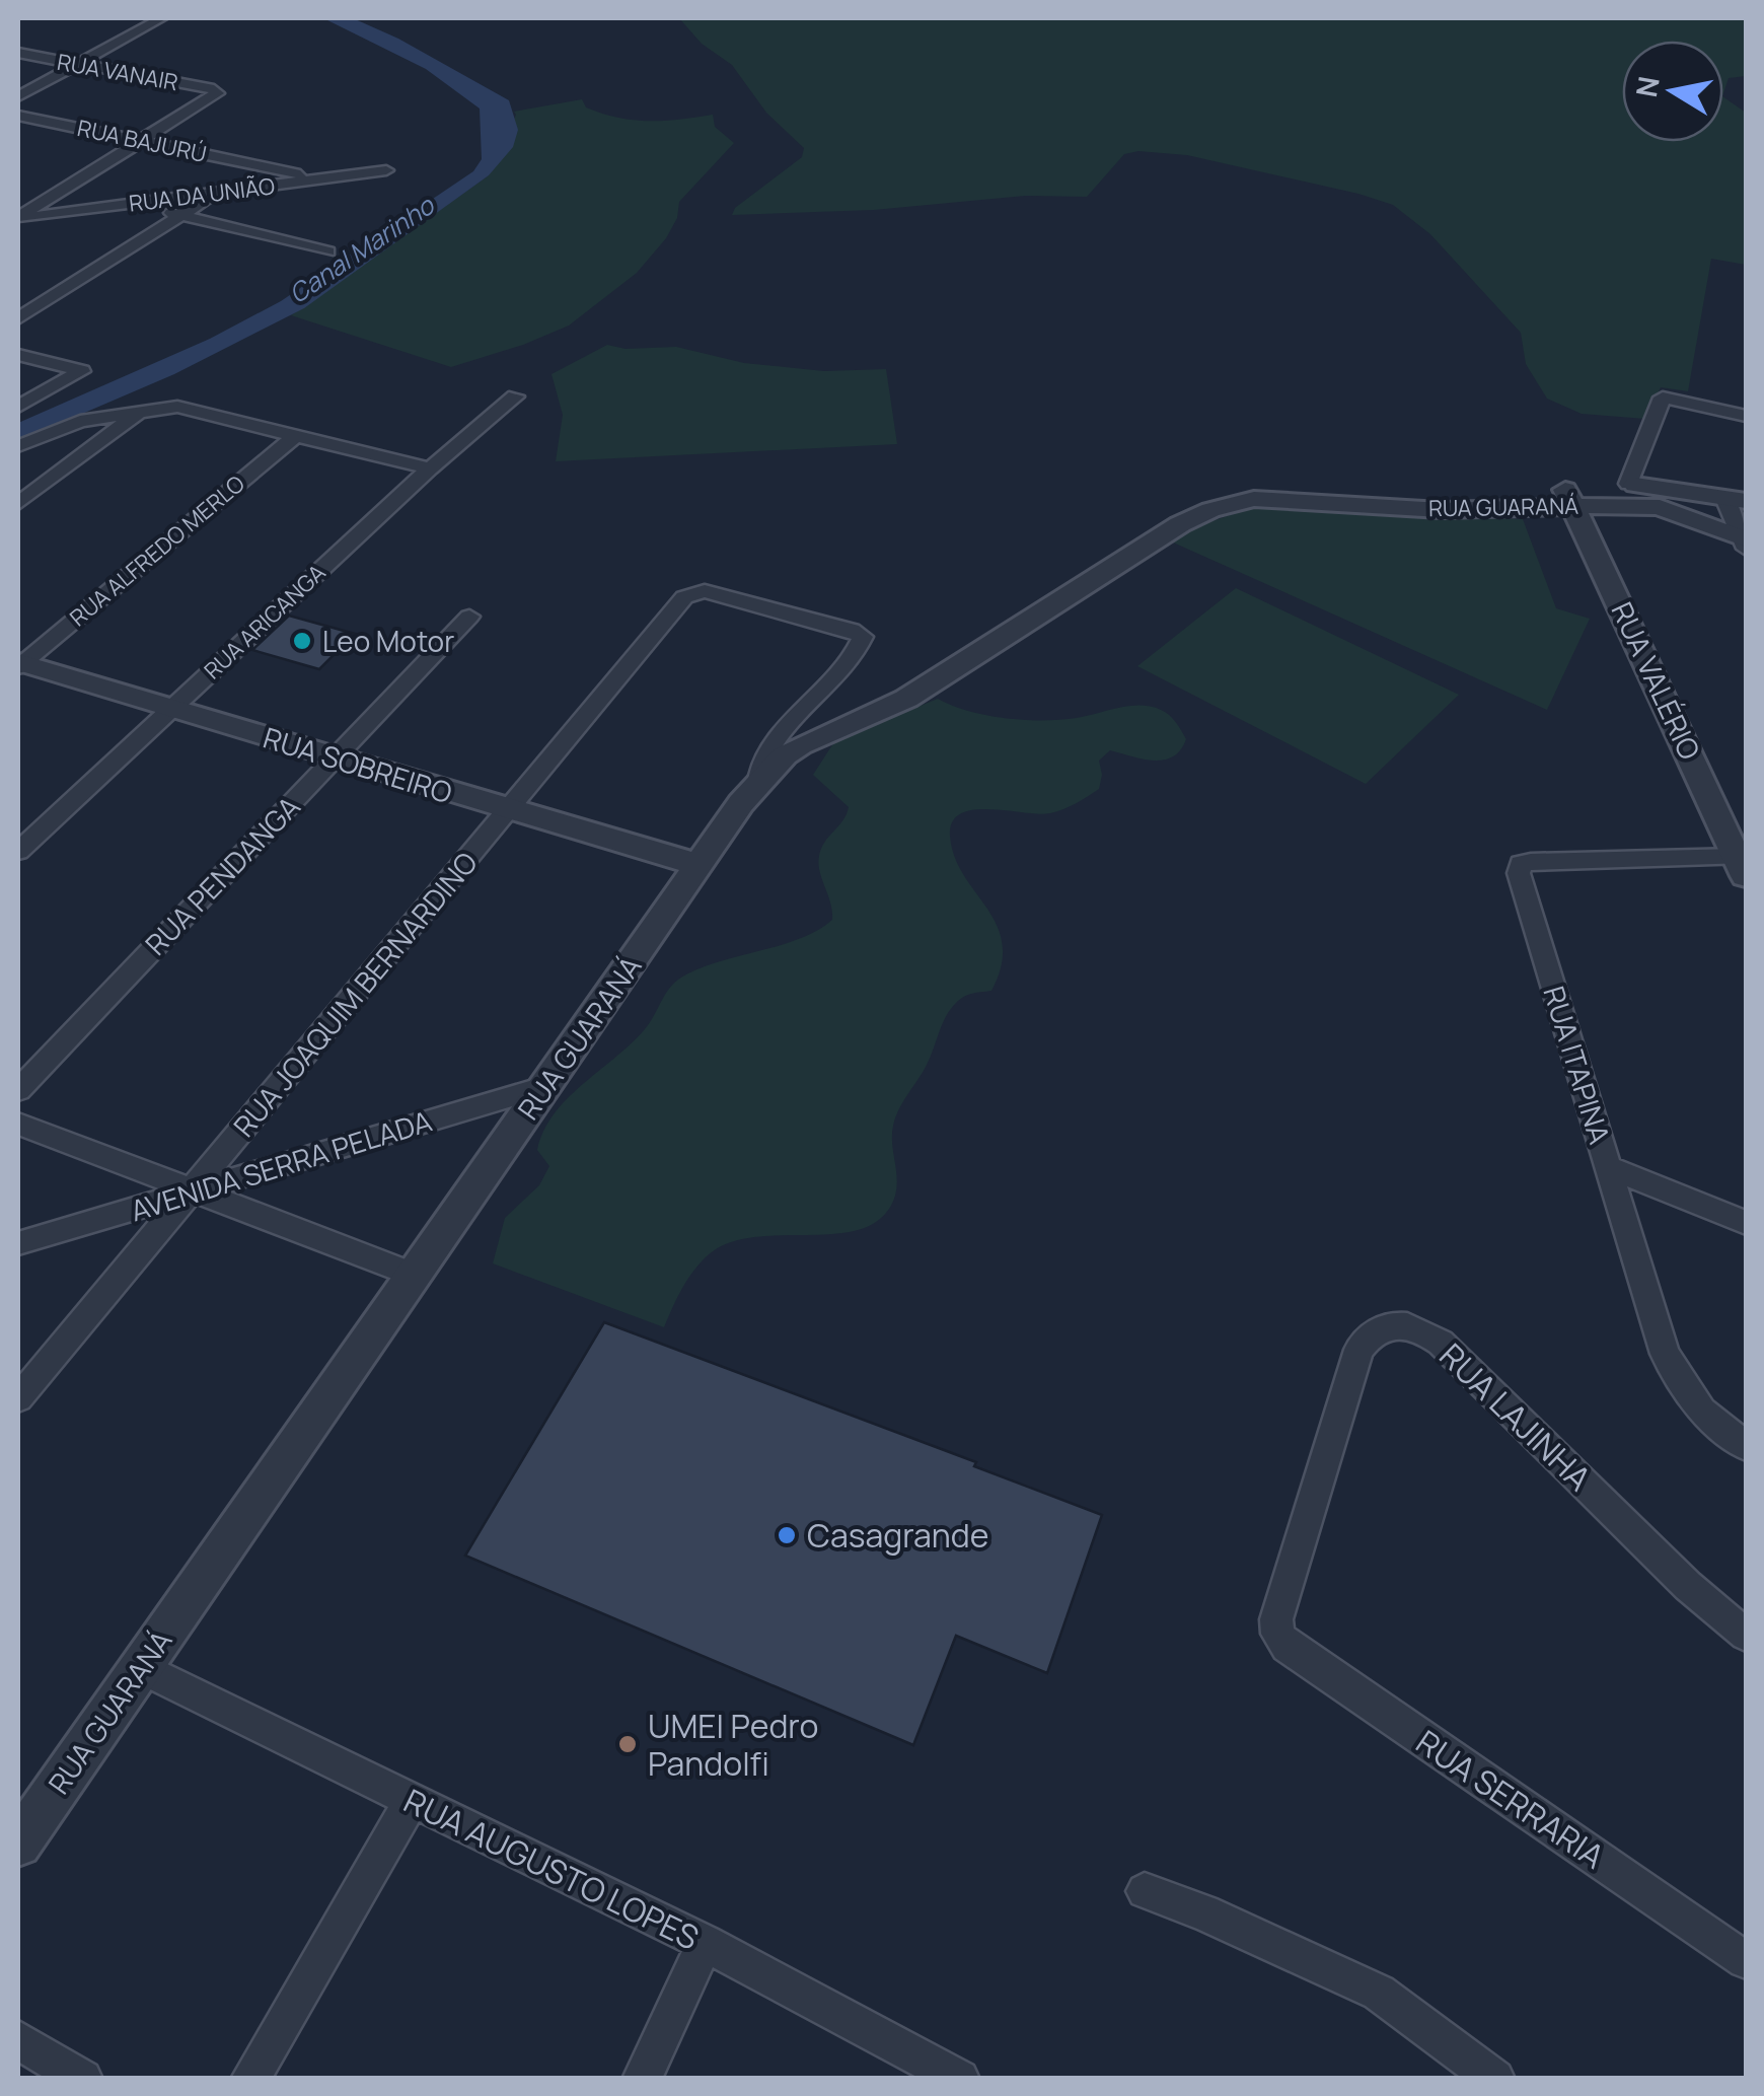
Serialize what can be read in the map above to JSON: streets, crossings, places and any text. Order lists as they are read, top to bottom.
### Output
{
  "streets": {
    "street": [
      "RUA VANAIR",
      "RUA BAJURÚ",
      "RUA DA UNIÃO",
      "RUA GUARANÁ",
      "RUA ALFREDO MERLO",
      "RUA ARICANGA",
      "RUA VALÉRIO",
      "RUA SOBREIRO",
      "RUA PENDANGA",
      "RUA JOAQUIM BERNARDINO",
      "RUA ITAPINA",
      "AVENIDA SERRA PELADA",
      "RUA LAJINHA",
      "RUA SERRARIA",
      "RUA AUGUSTO LOPES"
    ]
  },
  "crossings": [
    ["RUA VANAIR", "RUA BAJURÚ"],
    ["RUA BAJURÚ", "RUA DA UNIÃO"],
    ["RUA GUARANÁ", "RUA VALÉRIO"],
    ["RUA GUARANÁ", "RUA SOBREIRO"],
    ["RUA GUARANÁ", "RUA JOAQUIM BERNARDINO"],
    ["RUA GUARANÁ", "AVENIDA SERRA PELADA"],
    ["RUA GUARANÁ", "RUA AUGUSTO LOPES"],
    ["RUA ALFREDO MERLO", "RUA SOBREIRO"],
    ["RUA ARICANGA", "RUA SOBREIRO"],
    ["RUA VALÉRIO", "RUA ITAPINA"],
    ["RUA SOBREIRO", "RUA PENDANGA"],
    ["RUA SOBREIRO", "RUA JOAQUIM BERNARDINO"],
    ["RUA JOAQUIM BERNARDINO", "AVENIDA SERRA PELADA"],
    ["RUA LAJINHA", "RUA SERRARIA"]
  ],
  "water": ["Canal Marinho"],
  "places": ["Leo Motor", "Casagrande", "UMEI Pedro Pandolfi"],
  "north": "left"
}
